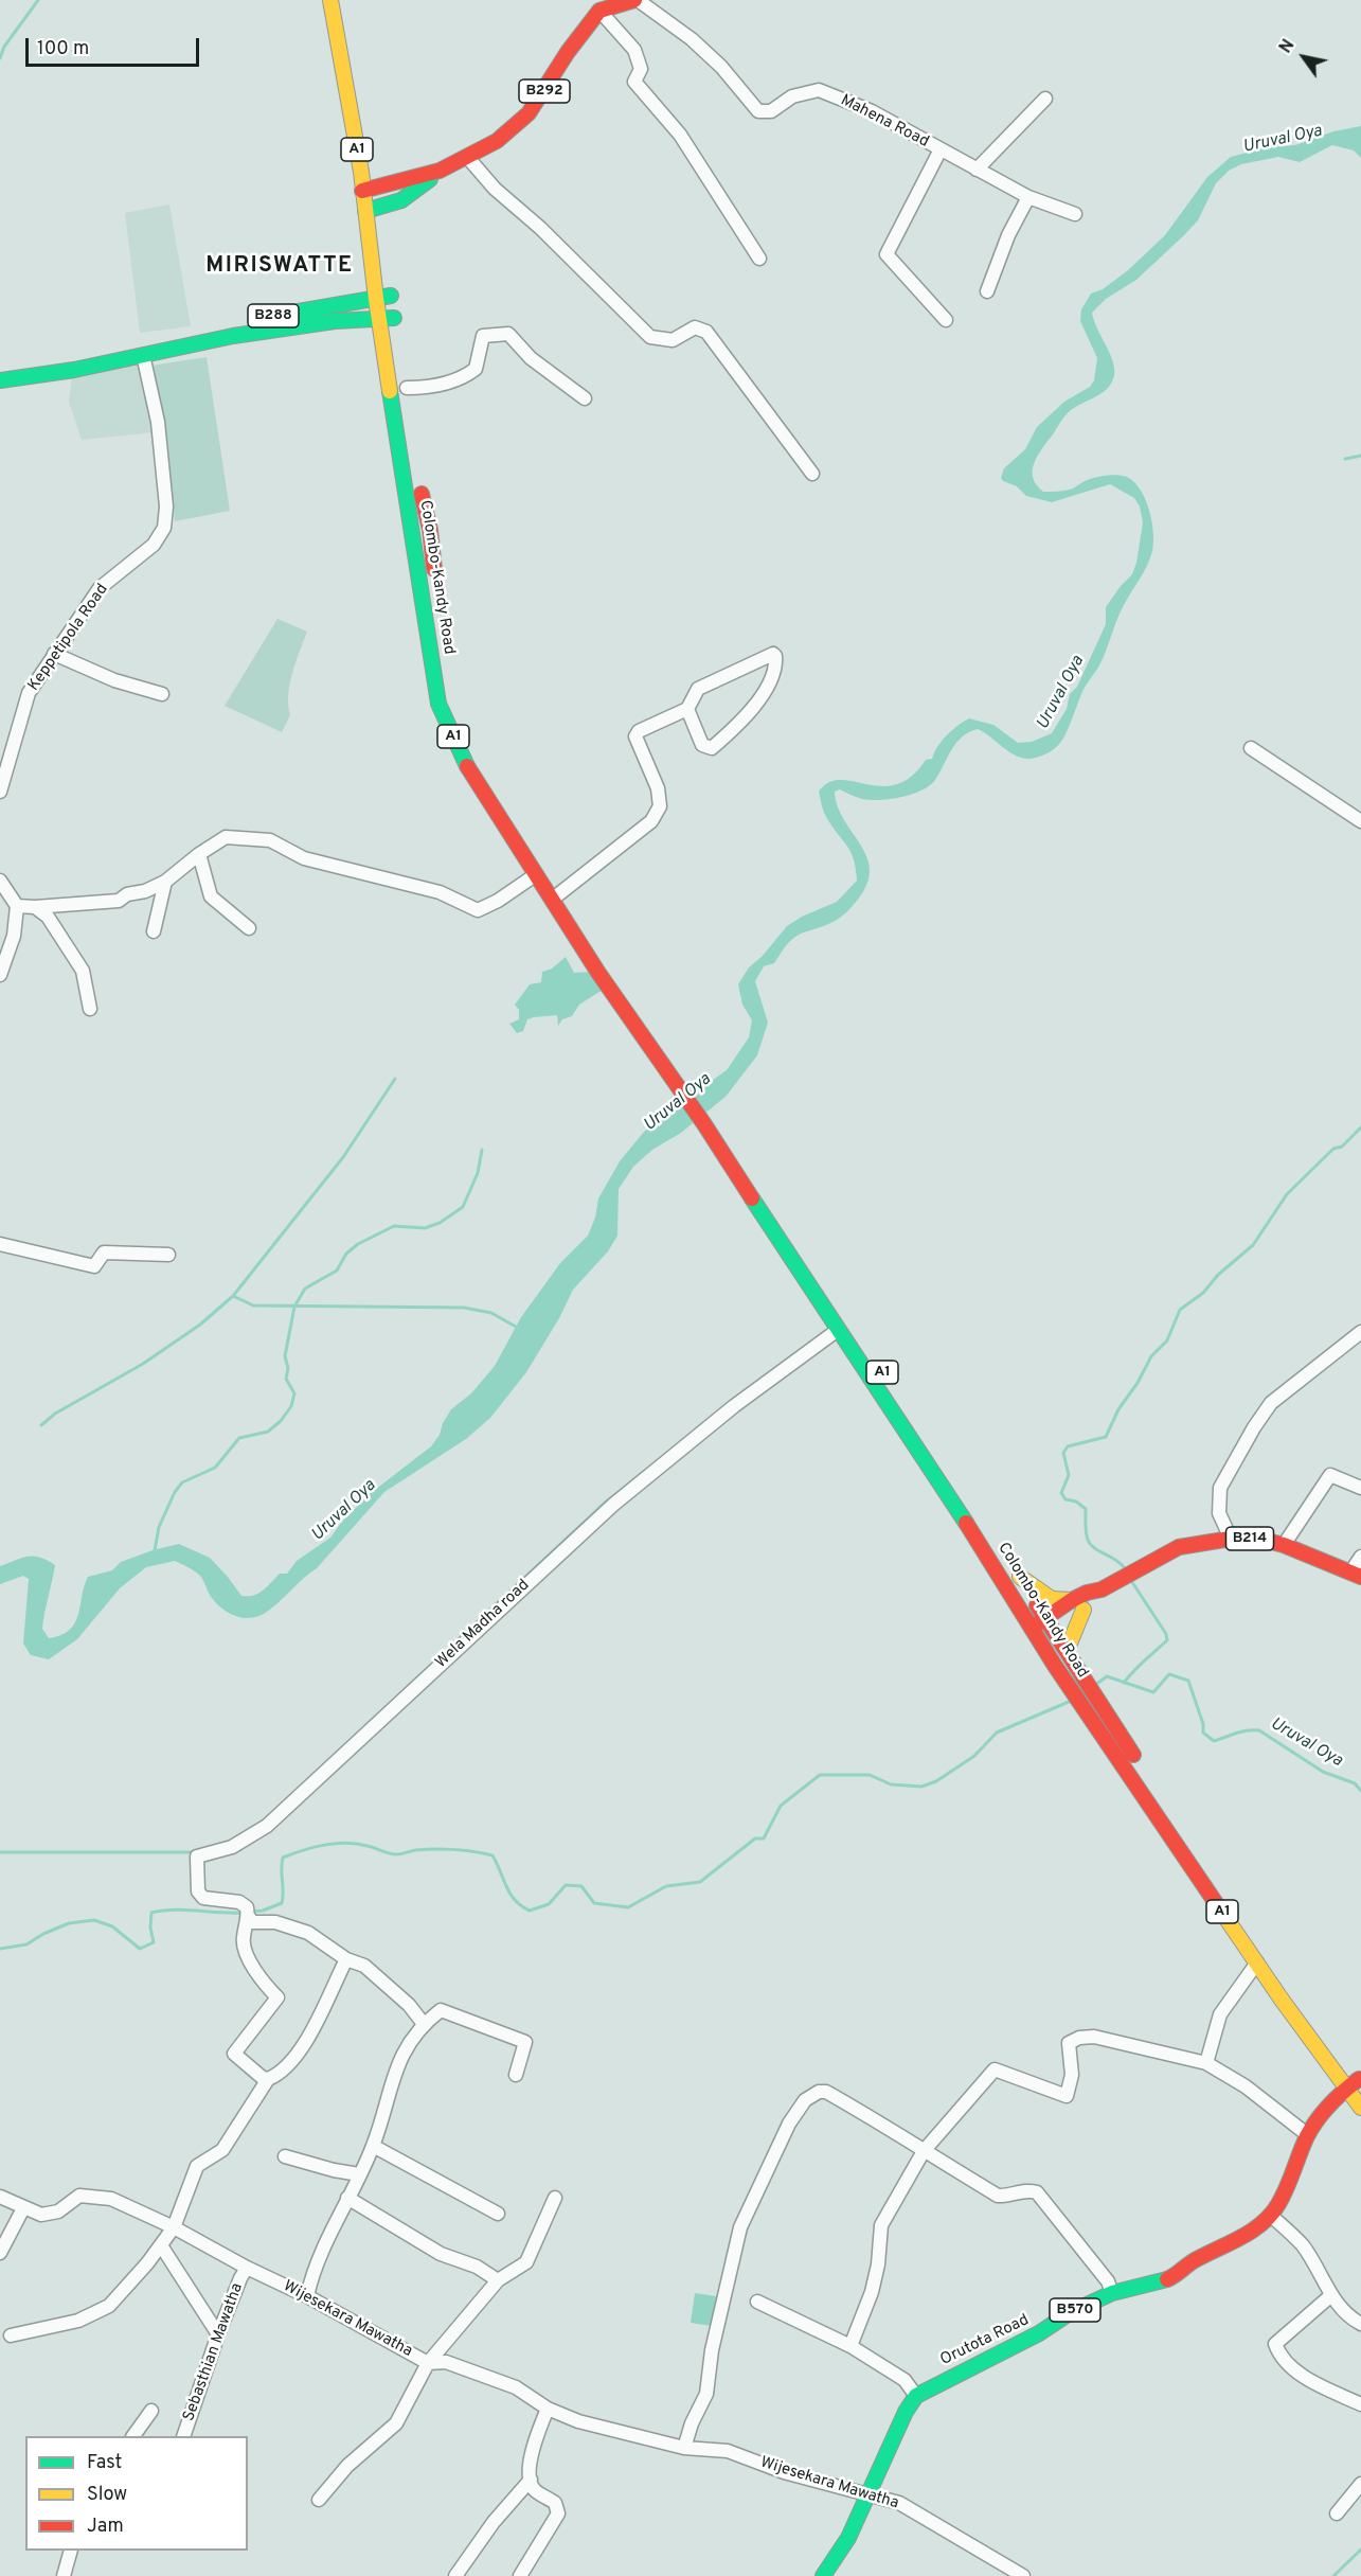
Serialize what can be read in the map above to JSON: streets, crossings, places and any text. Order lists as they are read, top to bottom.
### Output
{
  "streets": {
    "main road": [
      "B292",
      "A1",
      "B288",
      "Colombo-Kandy Road",
      "B214",
      "B570",
      "Orutota Road"
    ],
    "street": [
      "Mahena Road",
      "Keppetipola Road",
      "Wela Madha road",
      "Wijesekara Mawatha",
      "Sebasthian Mawatha"
    ]
  },
  "crossings": [
    ["B292", "Colombo-Kandy Road"],
    ["B288", "Colombo-Kandy Road"],
    ["B288", "Keppetipola Road"],
    ["Colombo-Kandy Road", "B214"],
    ["Colombo-Kandy Road", "Wela Madha road"],
    ["Colombo-Kandy Road", "Orutota Road"],
    ["Wijesekara Mawatha", "Sebasthian Mawatha"]
  ],
  "districts": ["MIRISWATTE"],
  "water": ["Uruval Oya"],
  "legend": ["Fast", "Slow", "Jam"],
  "scale_bar": "100 m",
  "north": "top left"
}
